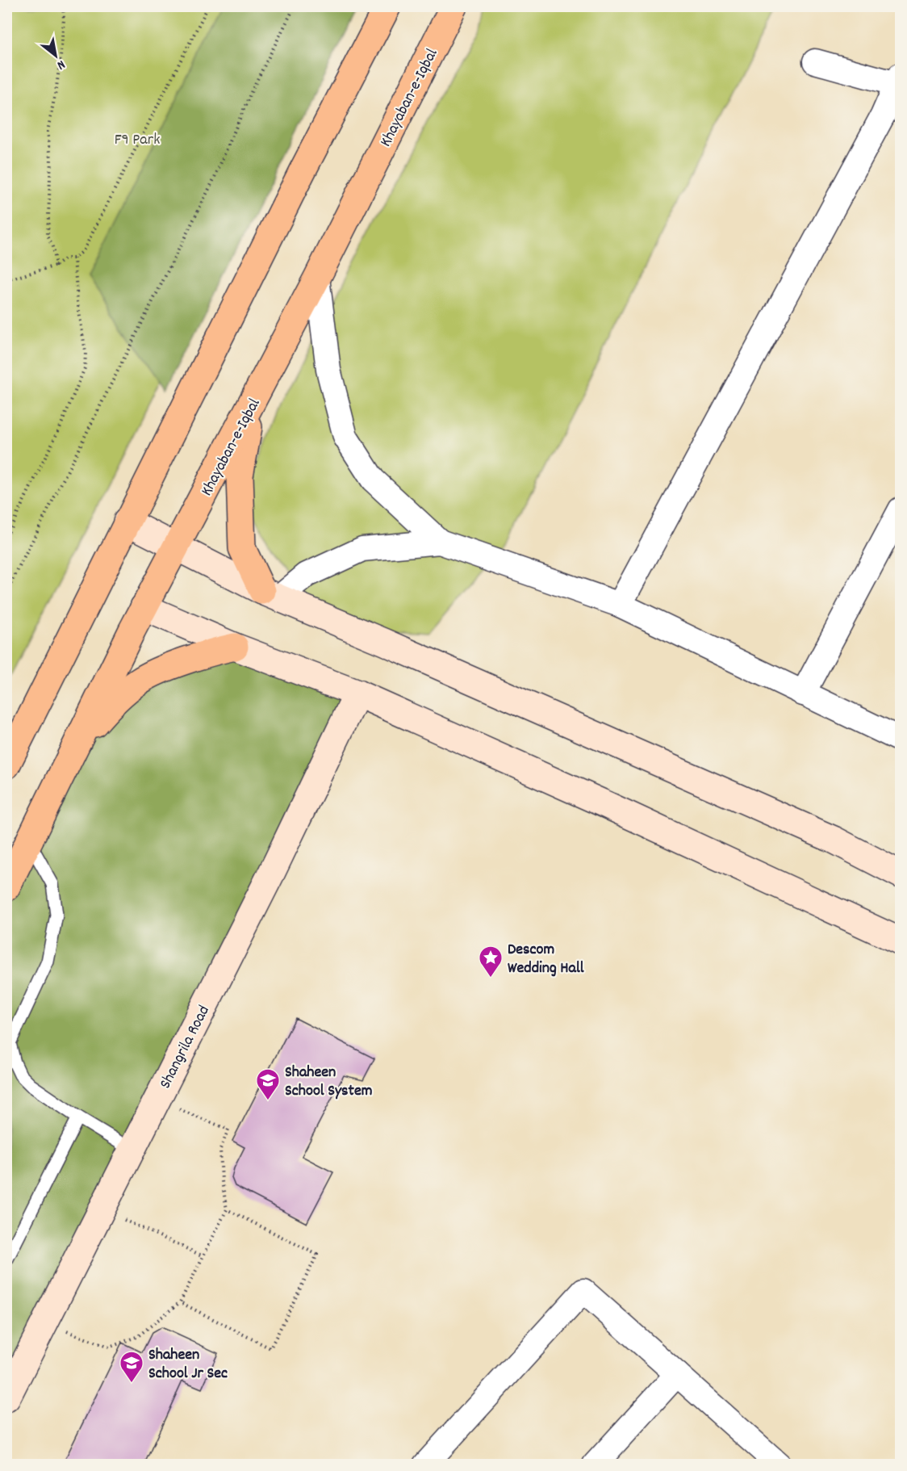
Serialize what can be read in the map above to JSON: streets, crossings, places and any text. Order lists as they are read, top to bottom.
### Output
{
  "streets": {
    "main road": ["Khayaban-e-Iqbal"],
    "street": ["Shangrila Road"]
  },
  "parks": ["F9 Park"],
  "places": {
    "place": ["Descom Wedding Hall"],
    "school or university": ["Shaheen School System", "Shaheen School Jr Sec"]
  },
  "north": "bottom right"
}
